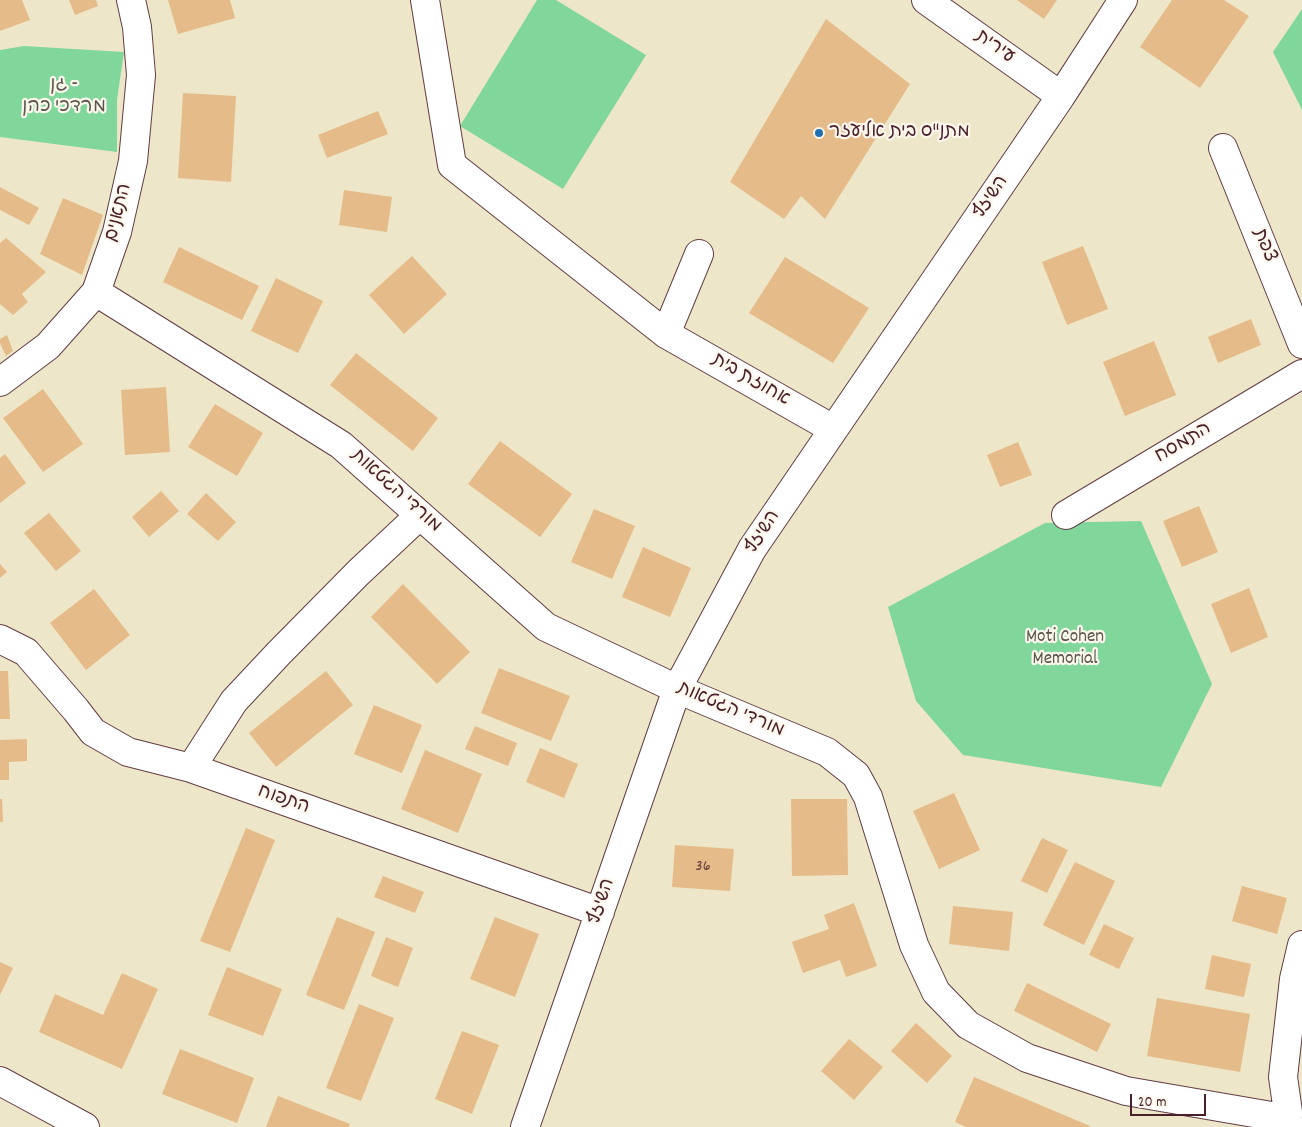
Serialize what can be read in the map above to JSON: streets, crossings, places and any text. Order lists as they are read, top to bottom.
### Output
{
  "streets": {
    "street": [
      "עירית",
      "השיזף",
      "התאנים",
      "צפת",
      "אחוזת בית",
      "התמסח",
      "מורדי הגטאות",
      "התפוח"
    ]
  },
  "crossings": [
    ["עירית", "השיזף"],
    ["השיזף", "אחוזת בית"],
    ["השיזף", "מורדי הגטאות"],
    ["השיזף", "התפוח"],
    ["התאנים", "מורדי הגטאות"]
  ],
  "parks": ["גן - מרדכי כהן", "Moti Cohen Memorial"],
  "places": ["מתנ\"ס בית אליעזר"],
  "house_numbers": ["36"],
  "scale_bar": "20 m"
}
